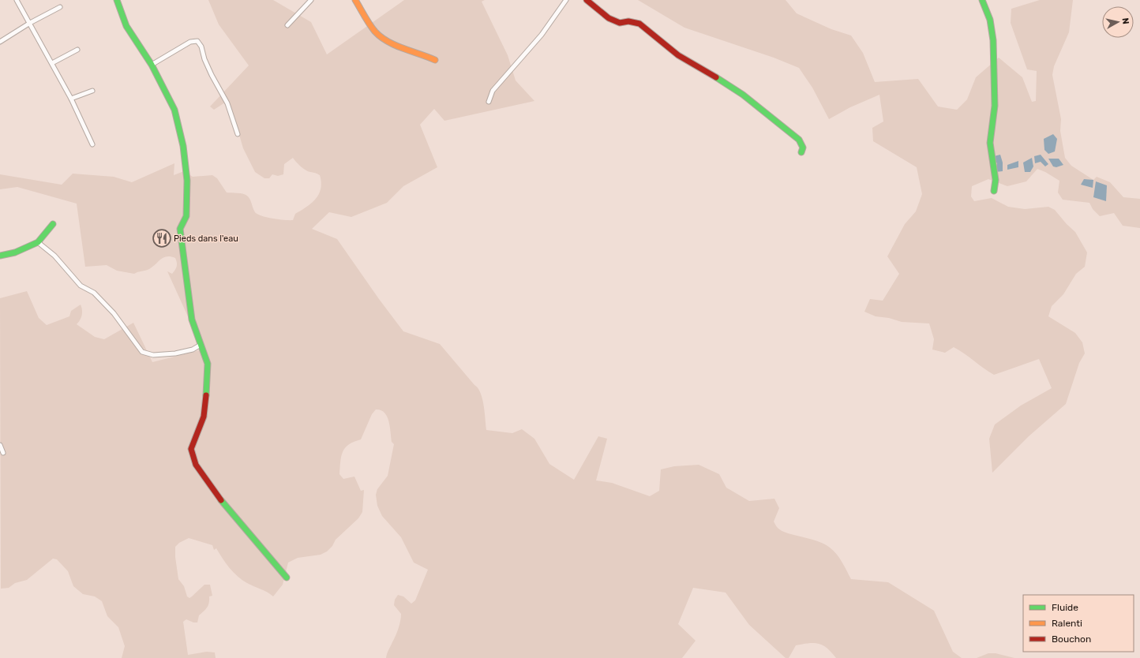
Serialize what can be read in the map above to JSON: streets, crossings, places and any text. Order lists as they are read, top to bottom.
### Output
{
  "places": {
    "restaurant": ["Pieds dans l'eau"]
  },
  "legend": ["Fluide", "Ralenti", "Bouchon"],
  "north": "right"
}
